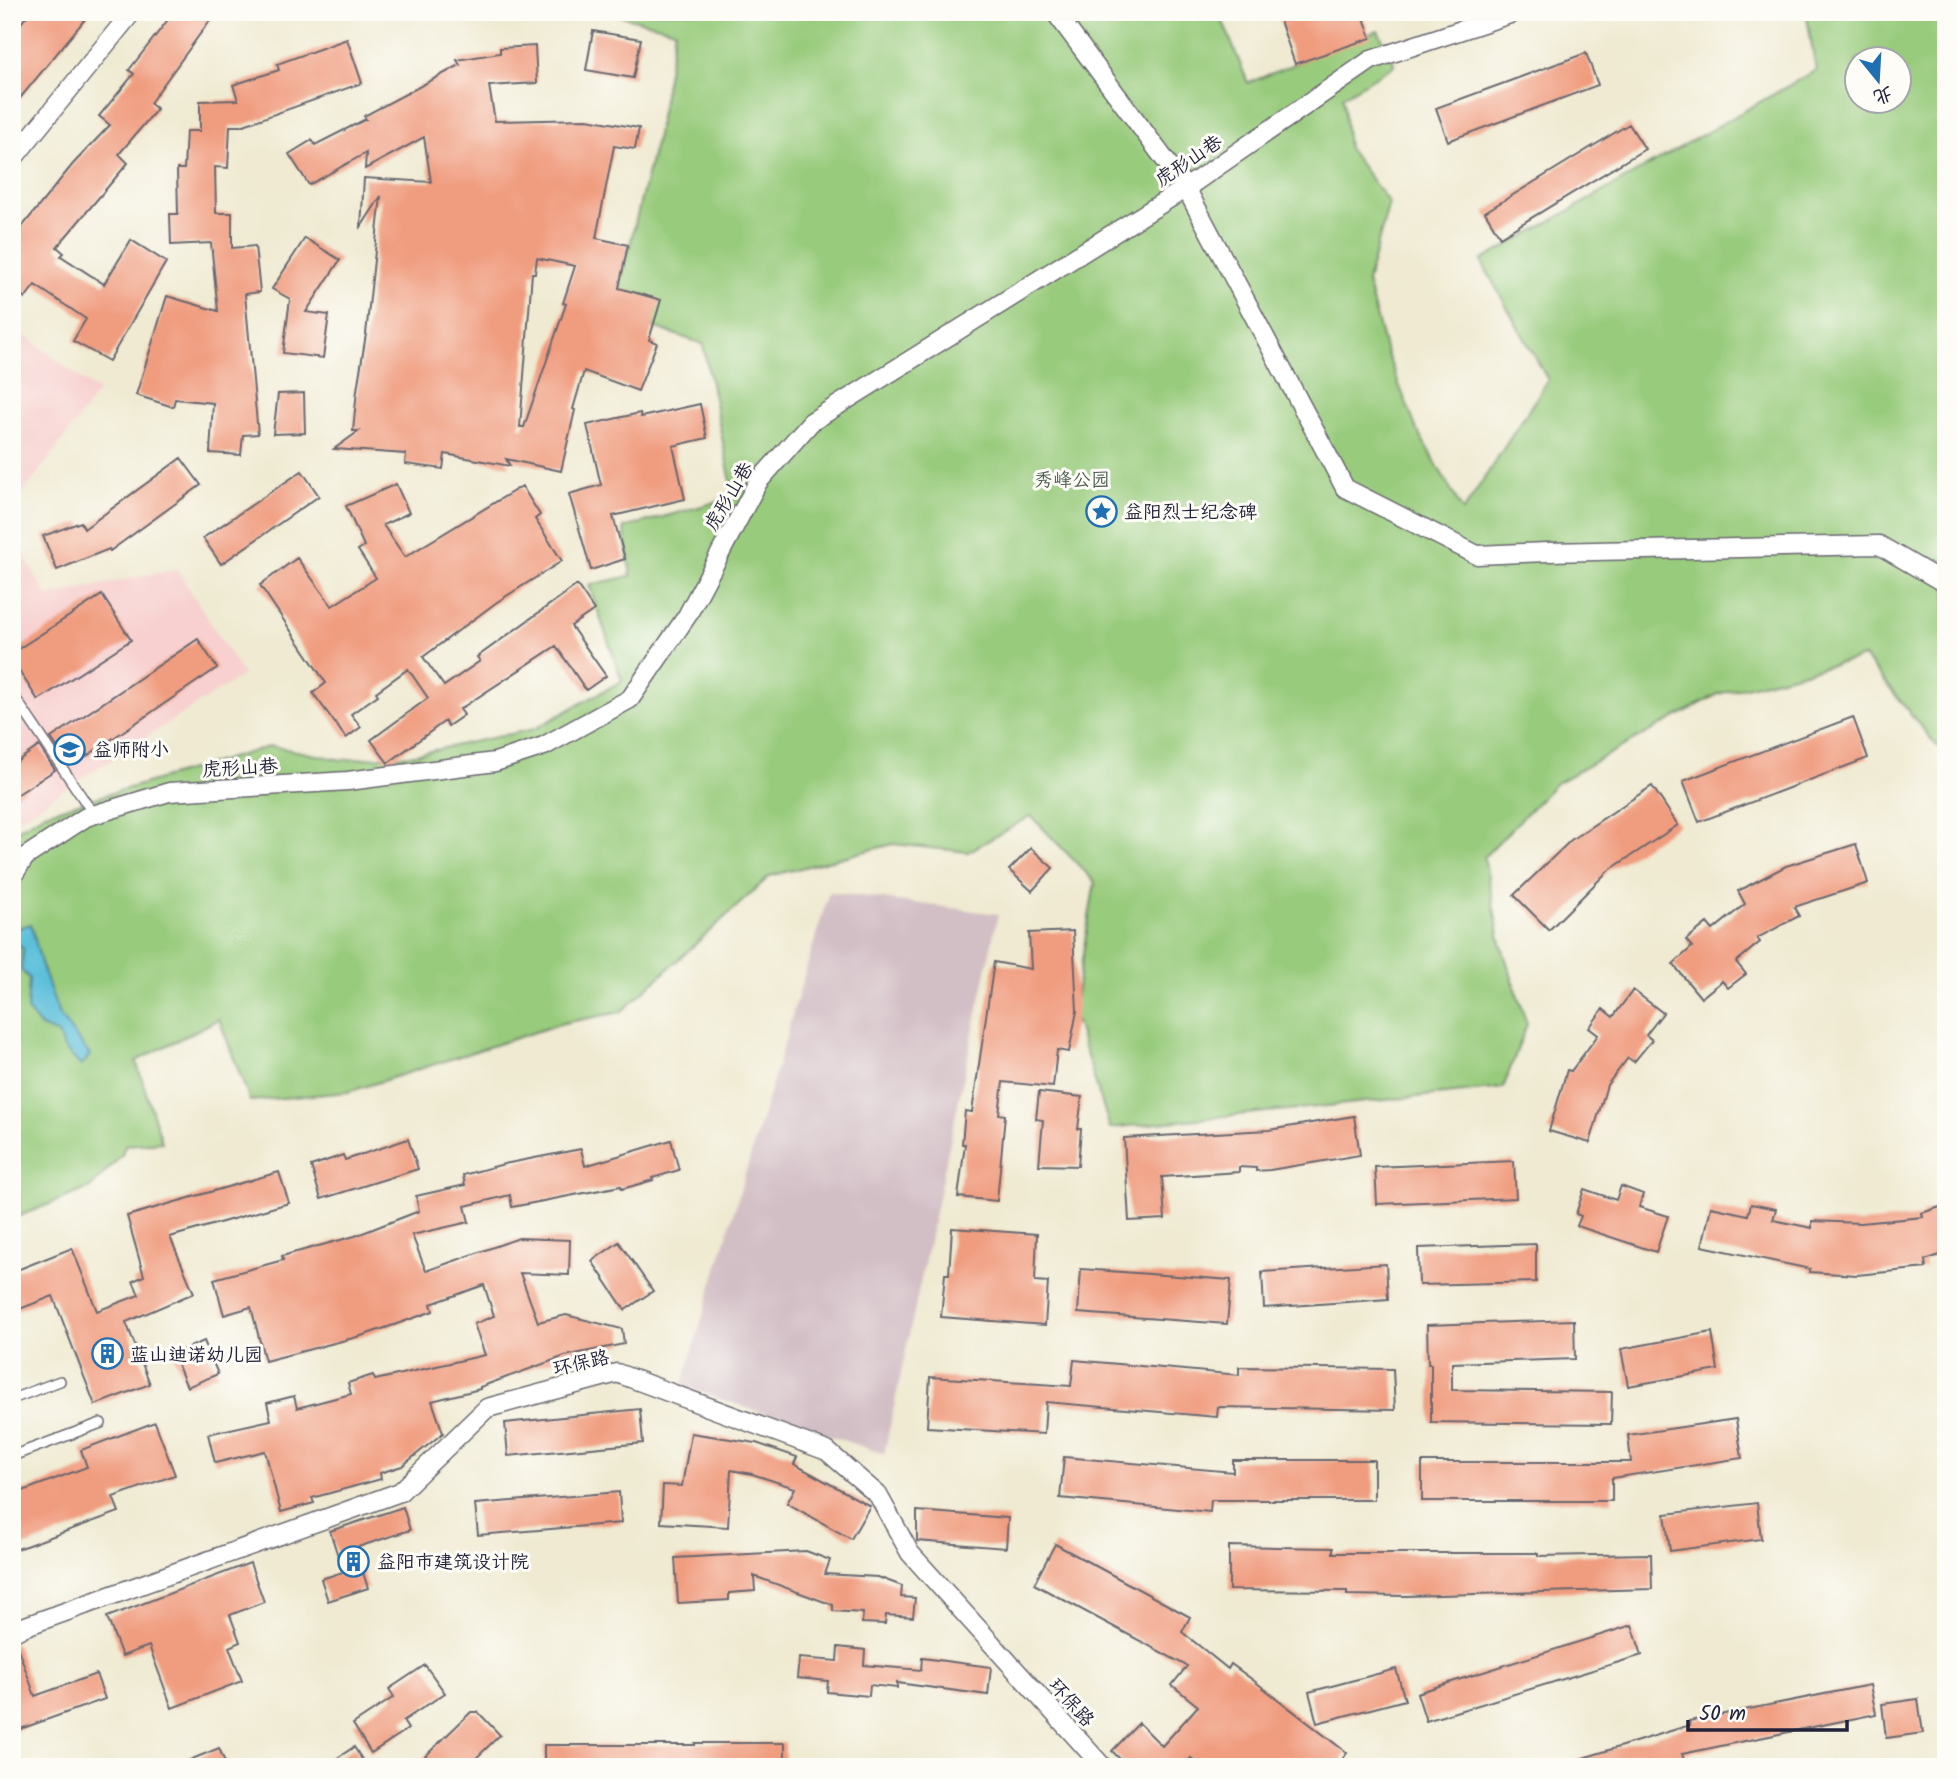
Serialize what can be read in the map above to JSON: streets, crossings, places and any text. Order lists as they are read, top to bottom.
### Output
{
  "streets": {
    "street": ["虎形山巷", "环保路"]
  },
  "parks": ["秀峰公园"],
  "places": {
    "place": ["益阳烈士纪念碑"],
    "school or university": ["益师附小"],
    "building": ["蓝山迪诺幼儿园", "益阳市建筑设计院"]
  },
  "scale_bar": "50 m",
  "north": "bottom"
}
